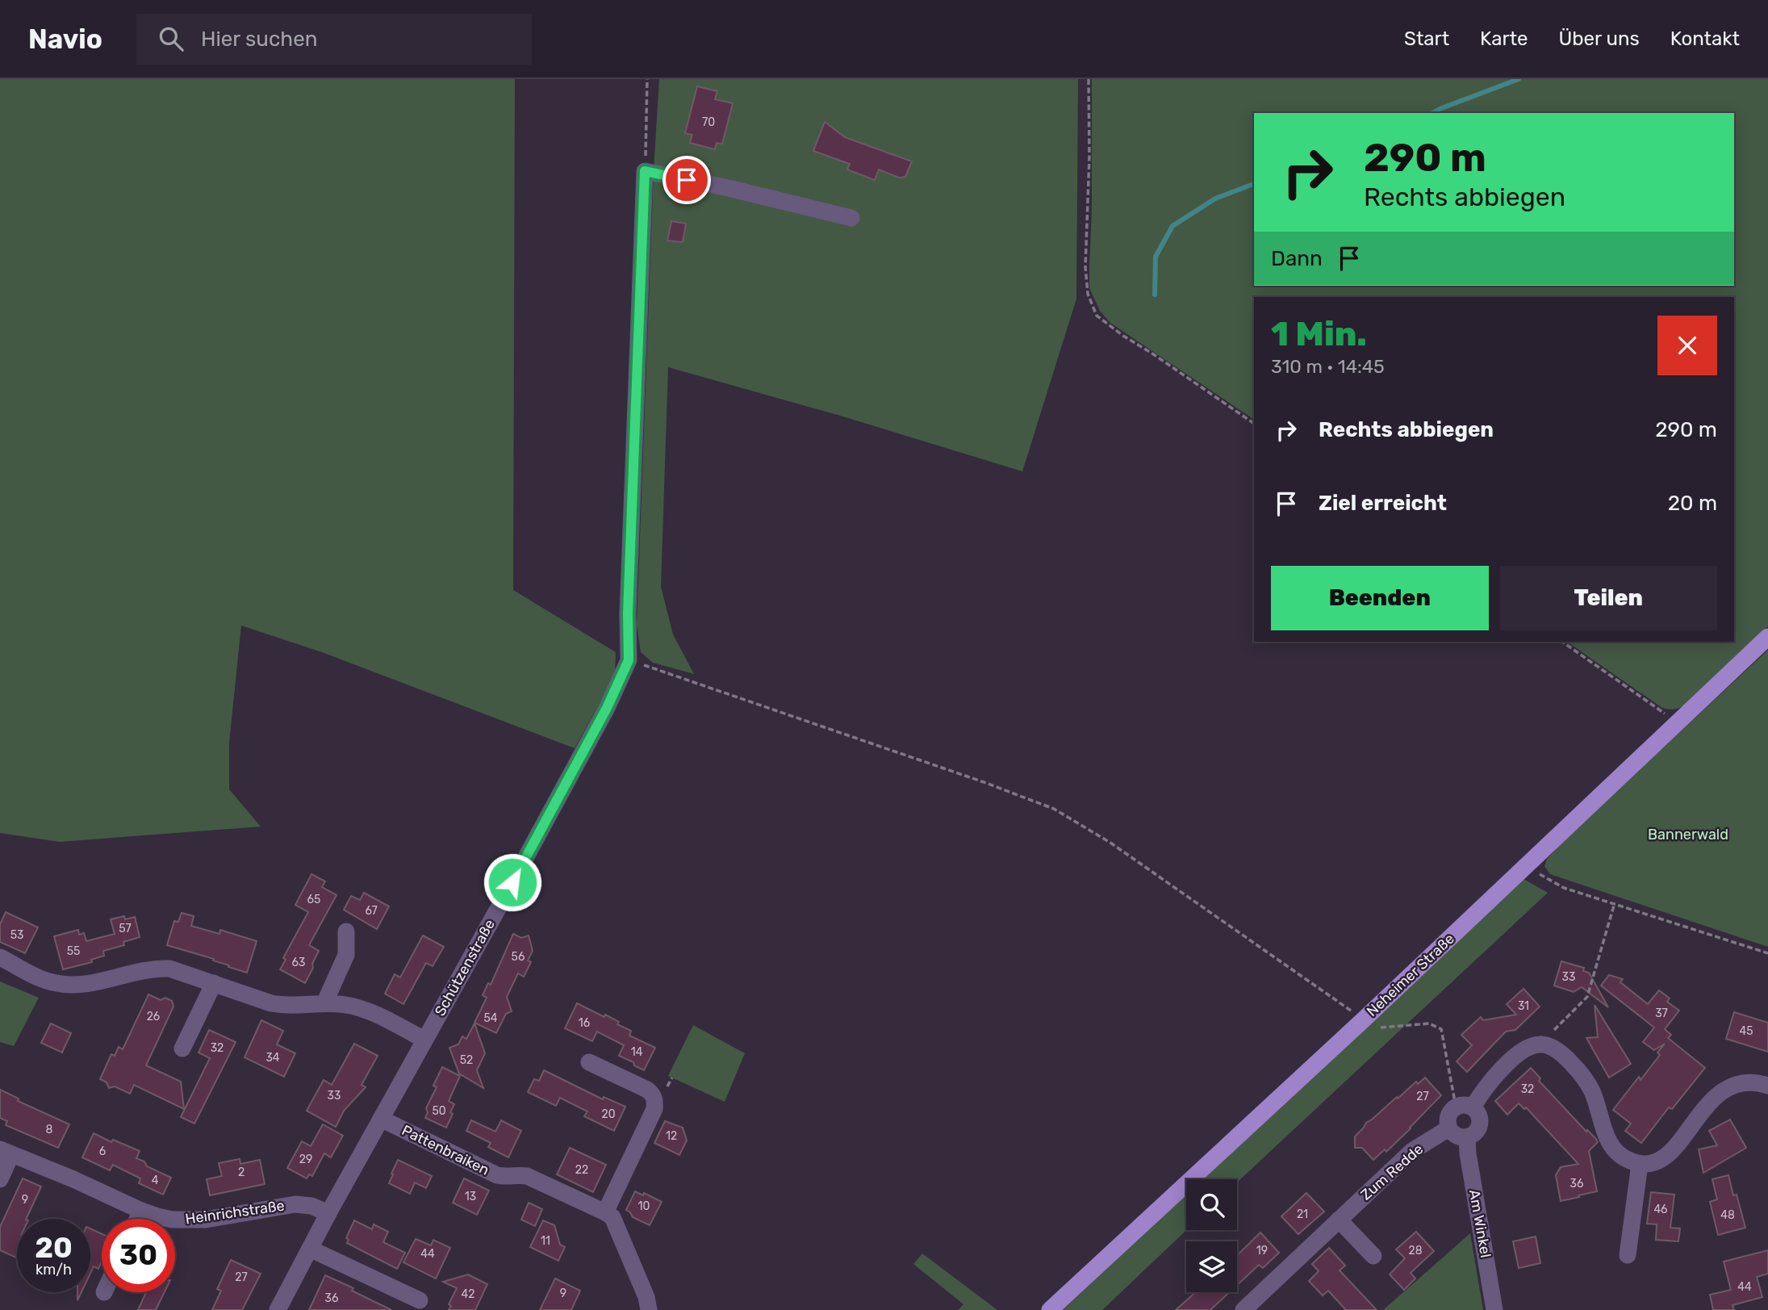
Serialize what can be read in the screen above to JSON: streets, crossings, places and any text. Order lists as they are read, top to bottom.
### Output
{
  "streets": {
    "main road": ["Neheimer Straße"],
    "street": [
      "Schützenstraße",
      "Pattenbraiken",
      "Zum Redde",
      "Heinrichstraße",
      "Am Winkel"
    ]
  },
  "crossings": [
    ["Schützenstraße", "Pattenbraiken"],
    ["Schützenstraße", "Heinrichstraße"],
    ["Zum Redde", "Am Winkel"]
  ],
  "parks": ["Bannerwald"],
  "house_numbers": [
    "70",
    "65",
    "67",
    "57",
    "53",
    "55",
    "56",
    "63",
    "33",
    "31",
    "37",
    "26",
    "54",
    "16",
    "45",
    "32",
    "14",
    "34",
    "52",
    "32",
    "33",
    "27",
    "50",
    "20",
    "8",
    "12",
    "6",
    "29",
    "22",
    "2",
    "4",
    "36",
    "13",
    "9",
    "10",
    "46",
    "21",
    "48",
    "11",
    "19",
    "28",
    "44",
    "27",
    "44",
    "9",
    "42",
    "36"
  ],
  "page": {
    "header": "Navio",
    "search": "Hier suchen",
    "nav": [
      "Start",
      "Karte",
      "Über uns",
      "Kontakt"
    ],
    "turn": ["290 m", "Rechts abbiegen"],
    "then": "Dann",
    "heading": ["1 Min.", "310 m · 14:45"],
    "list": [
      {
        "name": "Rechts abbiegen",
        "value": "290 m"
      },
      {
        "name": "Ziel erreicht",
        "value": "20 m"
      }
    ],
    "buttons": ["Beenden", "Teilen"],
    "speed": "20 km/h",
    "limit": "30"
  }
}
